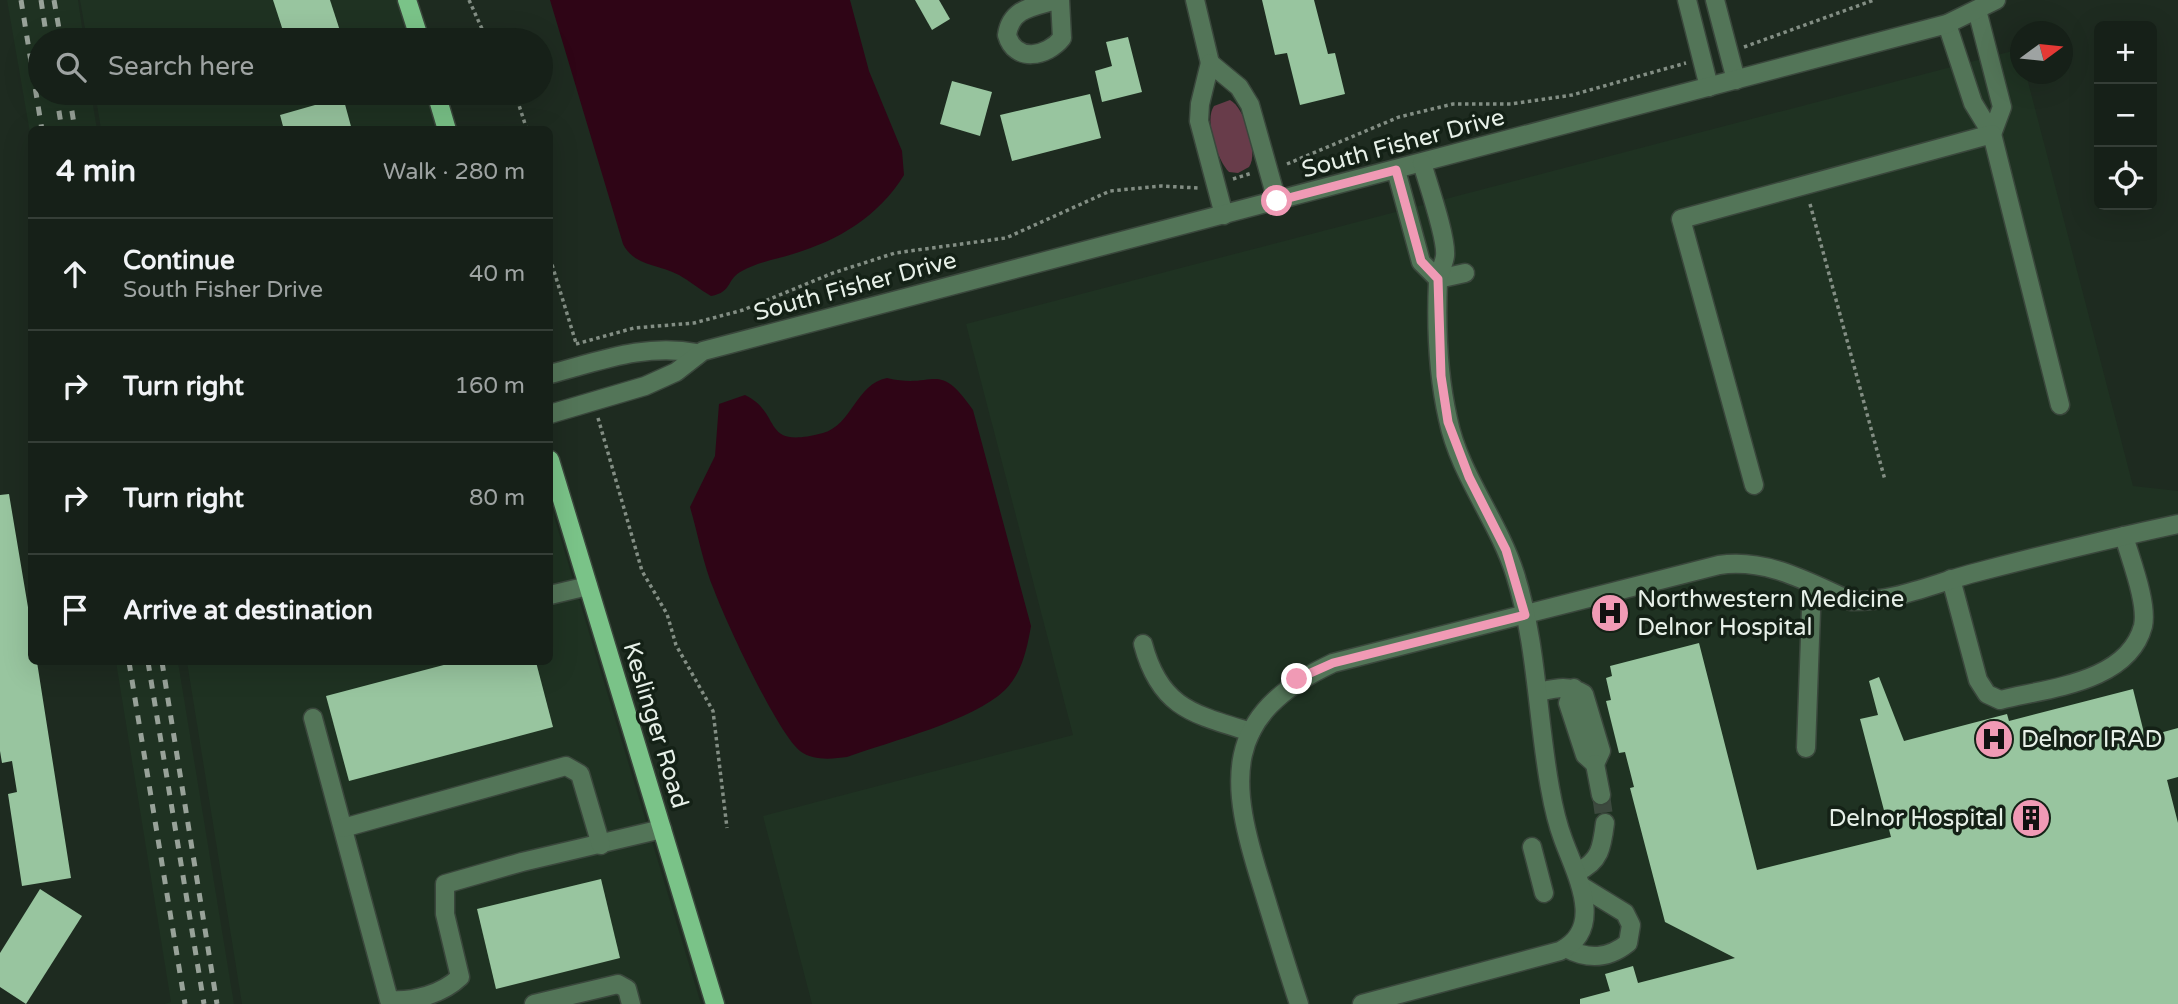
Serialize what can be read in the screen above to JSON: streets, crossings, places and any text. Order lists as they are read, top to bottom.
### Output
{
  "streets": {
    "main road": ["Keslinger Road"],
    "street": ["South Fisher Drive"]
  },
  "places": {
    "hospital": ["Northwestern Medicine Delnor Hospital", "Delnor IRAD"],
    "building": ["Delnor Hospital"]
  },
  "north": "right",
  "page": {
    "map_buttons": ["+", "−"],
    "search": "Search here",
    "heading": ["4 min", "Walk · 280 m"],
    "list": [
      ["Continue", "South Fisher Drive", "40 m"],
      ["Turn right", "160 m"],
      ["Turn right", "80 m"],
      "Arrive at destination"
    ]
  }
}
